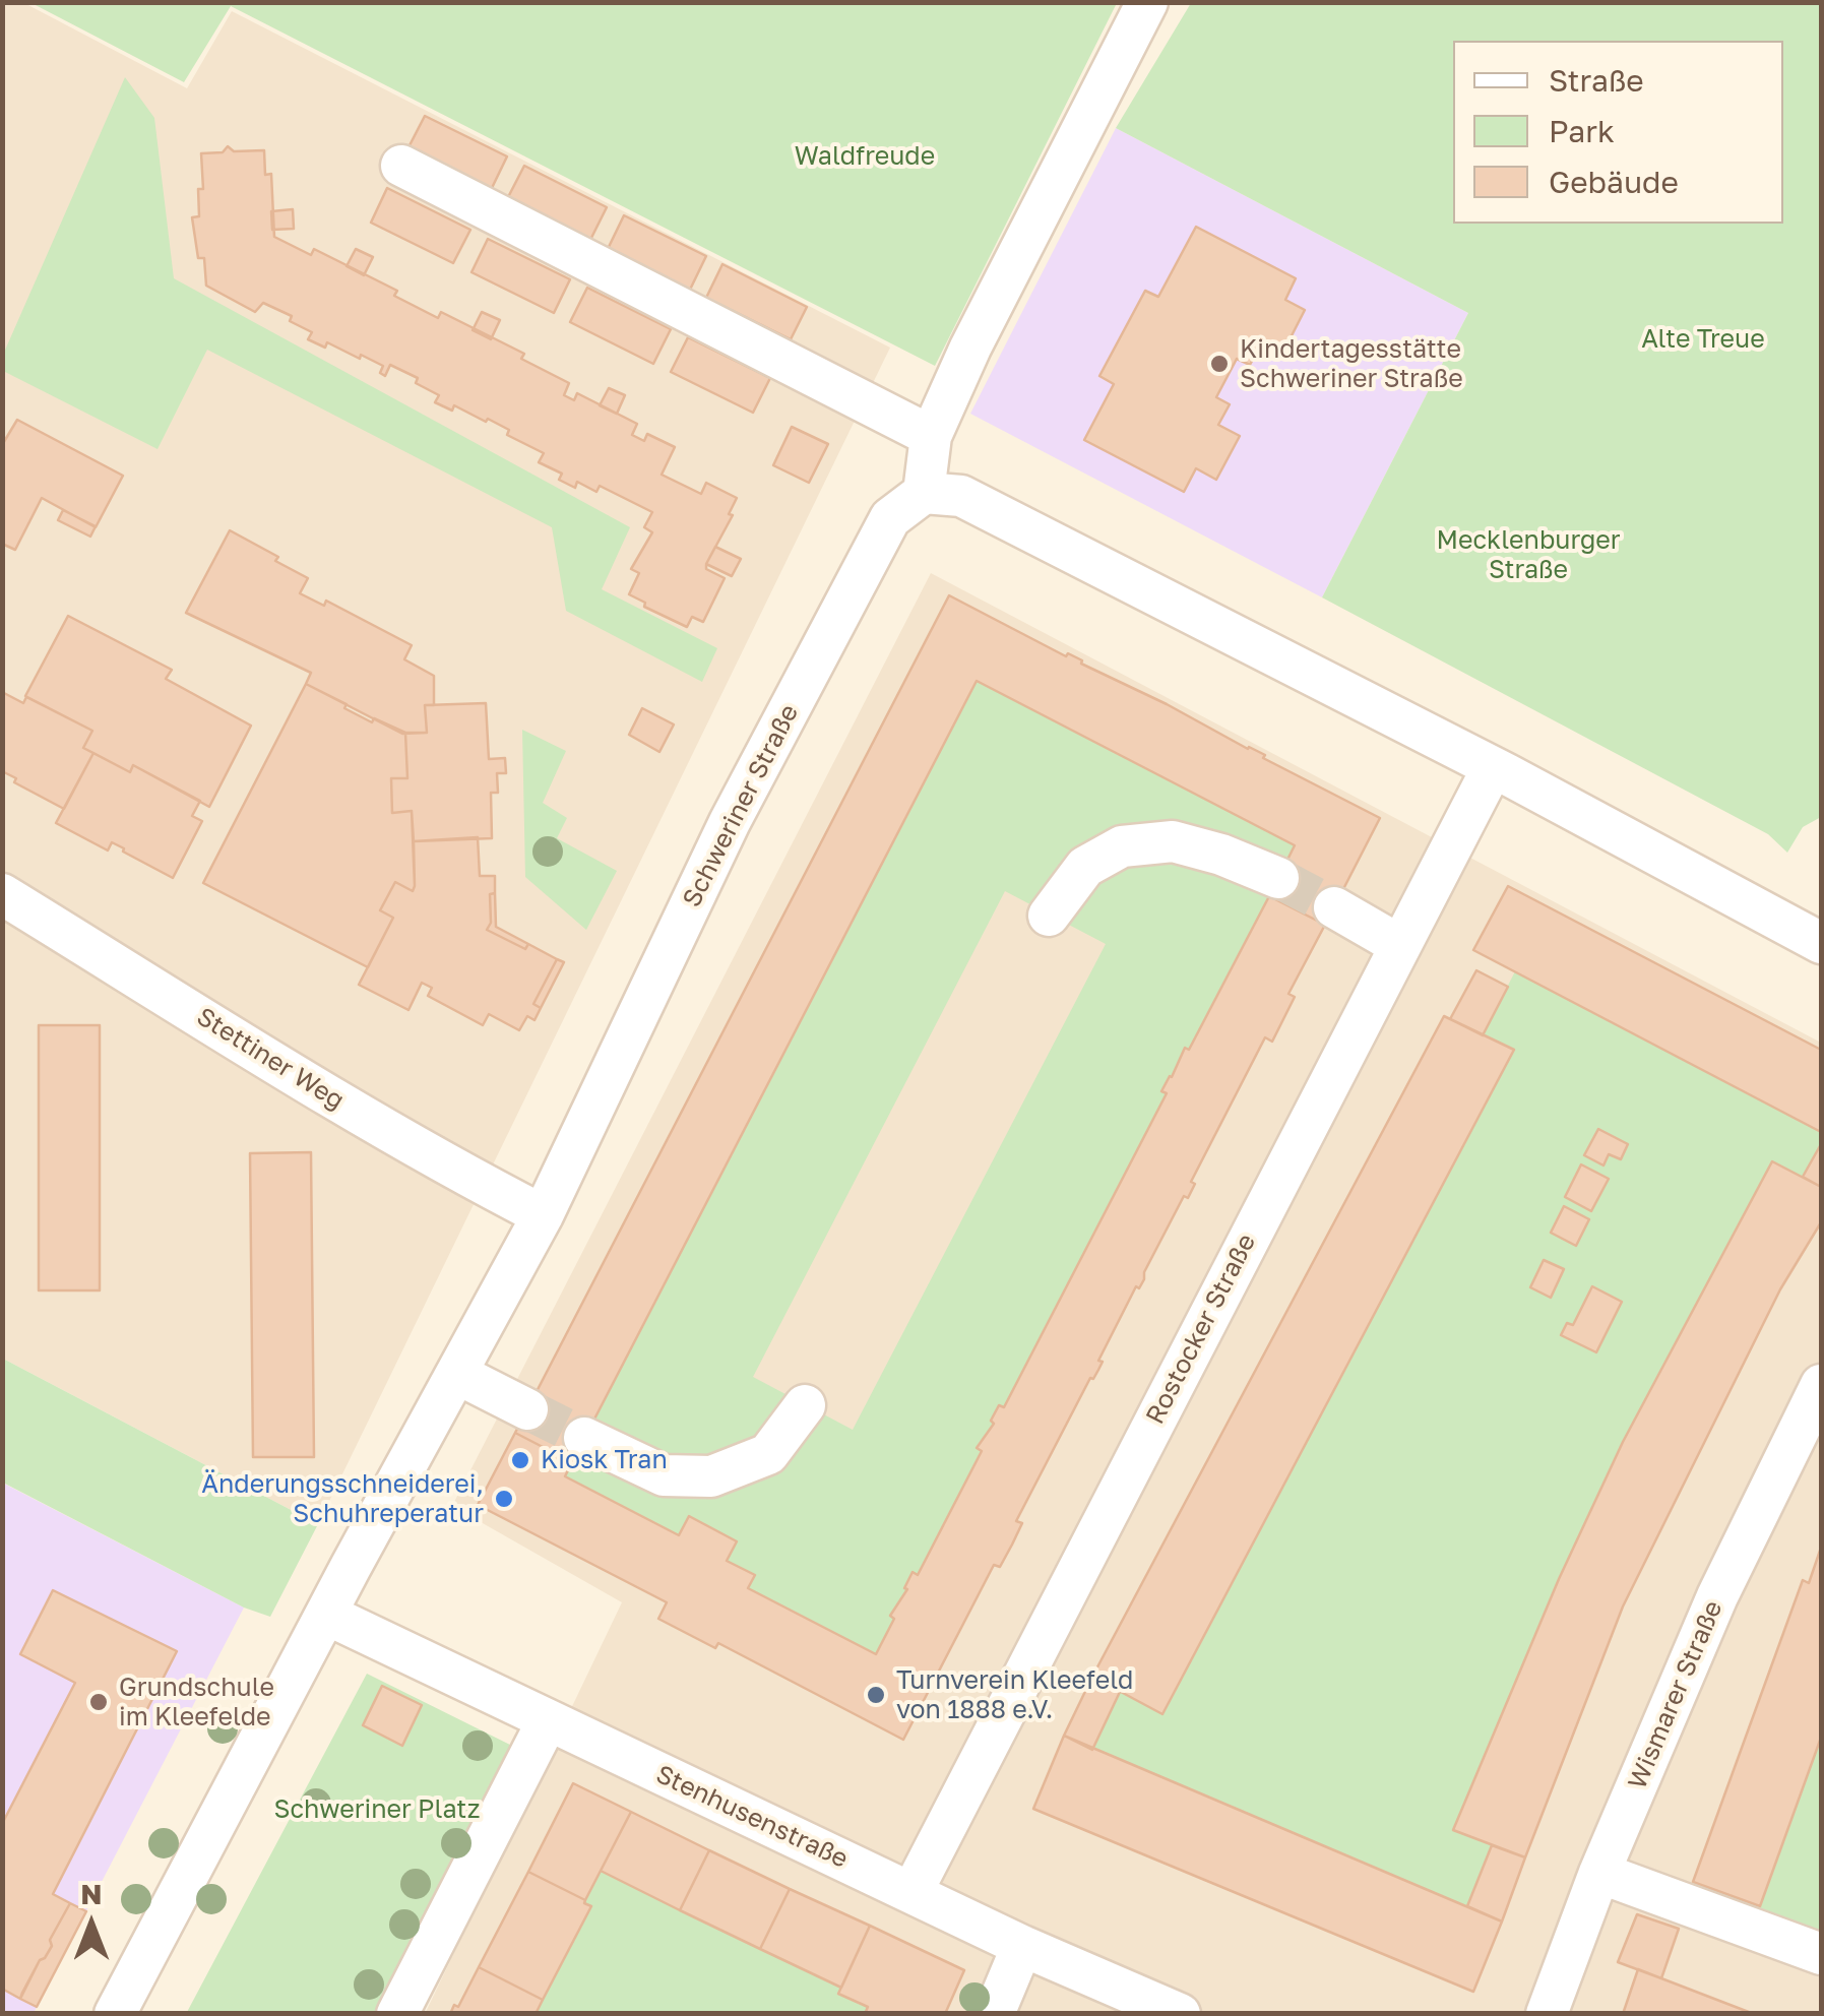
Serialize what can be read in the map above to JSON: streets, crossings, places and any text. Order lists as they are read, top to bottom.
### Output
{
  "streets": {
    "street": [
      "Schweriner Straße",
      "Stettiner Weg",
      "Rostocker Straße",
      "Wismarer Straße",
      "Stenhusenstraße"
    ]
  },
  "crossings": [
    ["Schweriner Straße", "Stettiner Weg"],
    ["Schweriner Straße", "Stenhusenstraße"],
    ["Rostocker Straße", "Stenhusenstraße"]
  ],
  "parks": [
    "Waldfreude",
    "Alte Treue",
    "Mecklenburger Straße",
    "Schweriner Platz"
  ],
  "places": [
    "Kindertagesstätte Schweriner Straße",
    "Kiosk Tran",
    "Änderungsschneiderei, Schuhreperatur",
    "Turnverein Kleefeld von 1888 e.V.",
    "Grundschule im Kleefelde"
  ],
  "legend": ["Straße", "Park", "Gebäude"],
  "north": "top"
}
